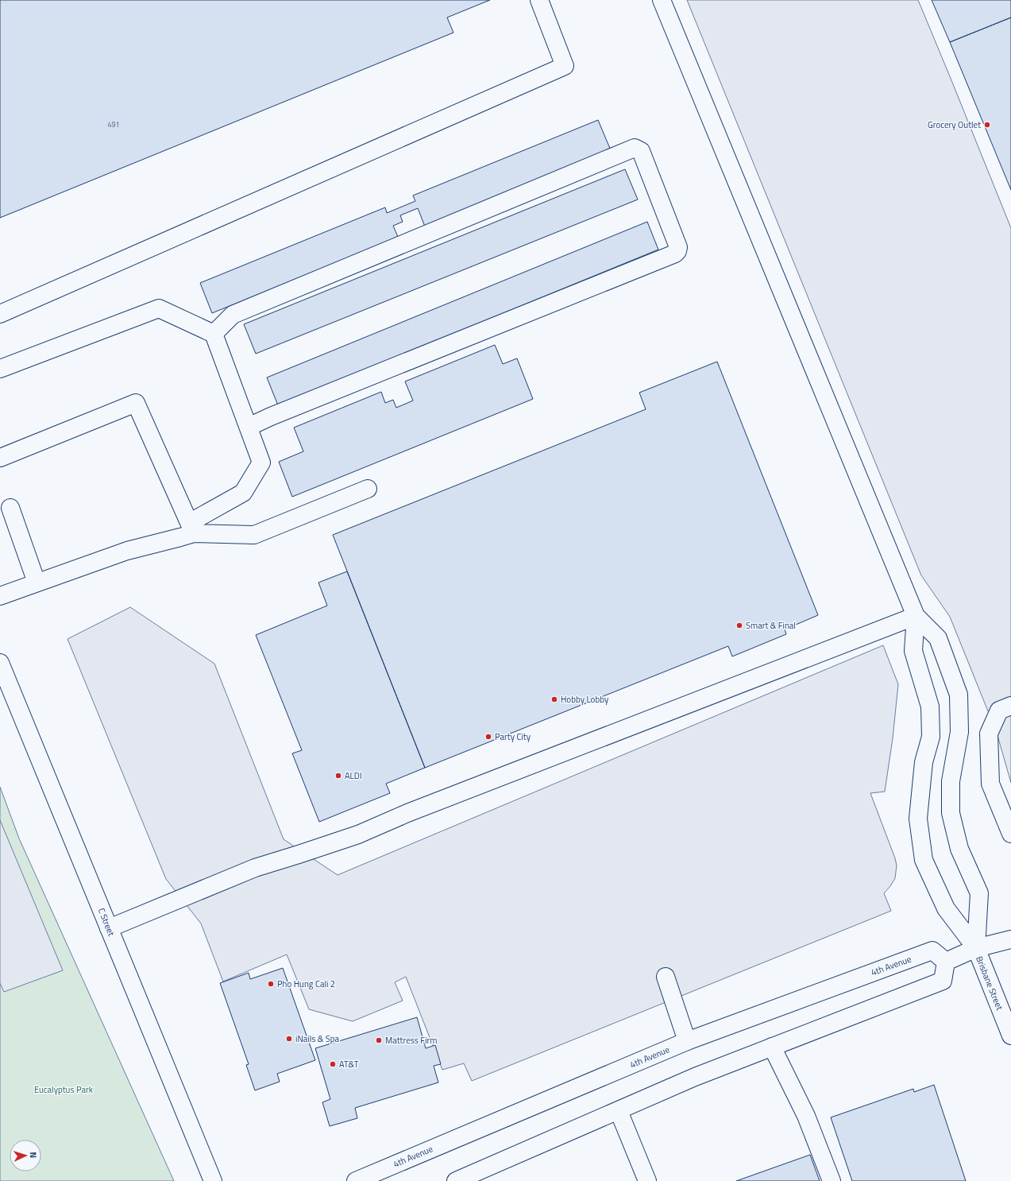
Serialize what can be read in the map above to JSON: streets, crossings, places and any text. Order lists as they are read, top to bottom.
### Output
{
  "streets": {
    "main road": ["C Street", "4th Avenue", "Brisbane Street"]
  },
  "parks": ["Eucalyptus Park"],
  "places": [
    "Grocery Outlet",
    "Smart & Final",
    "Hobby Lobby",
    "Party City",
    "ALDI",
    "Pho Hung Cali 2",
    "iNails & Spa",
    "Mattress Firm",
    "AT&T"
  ],
  "house_numbers": ["491"],
  "north": "right"
}
